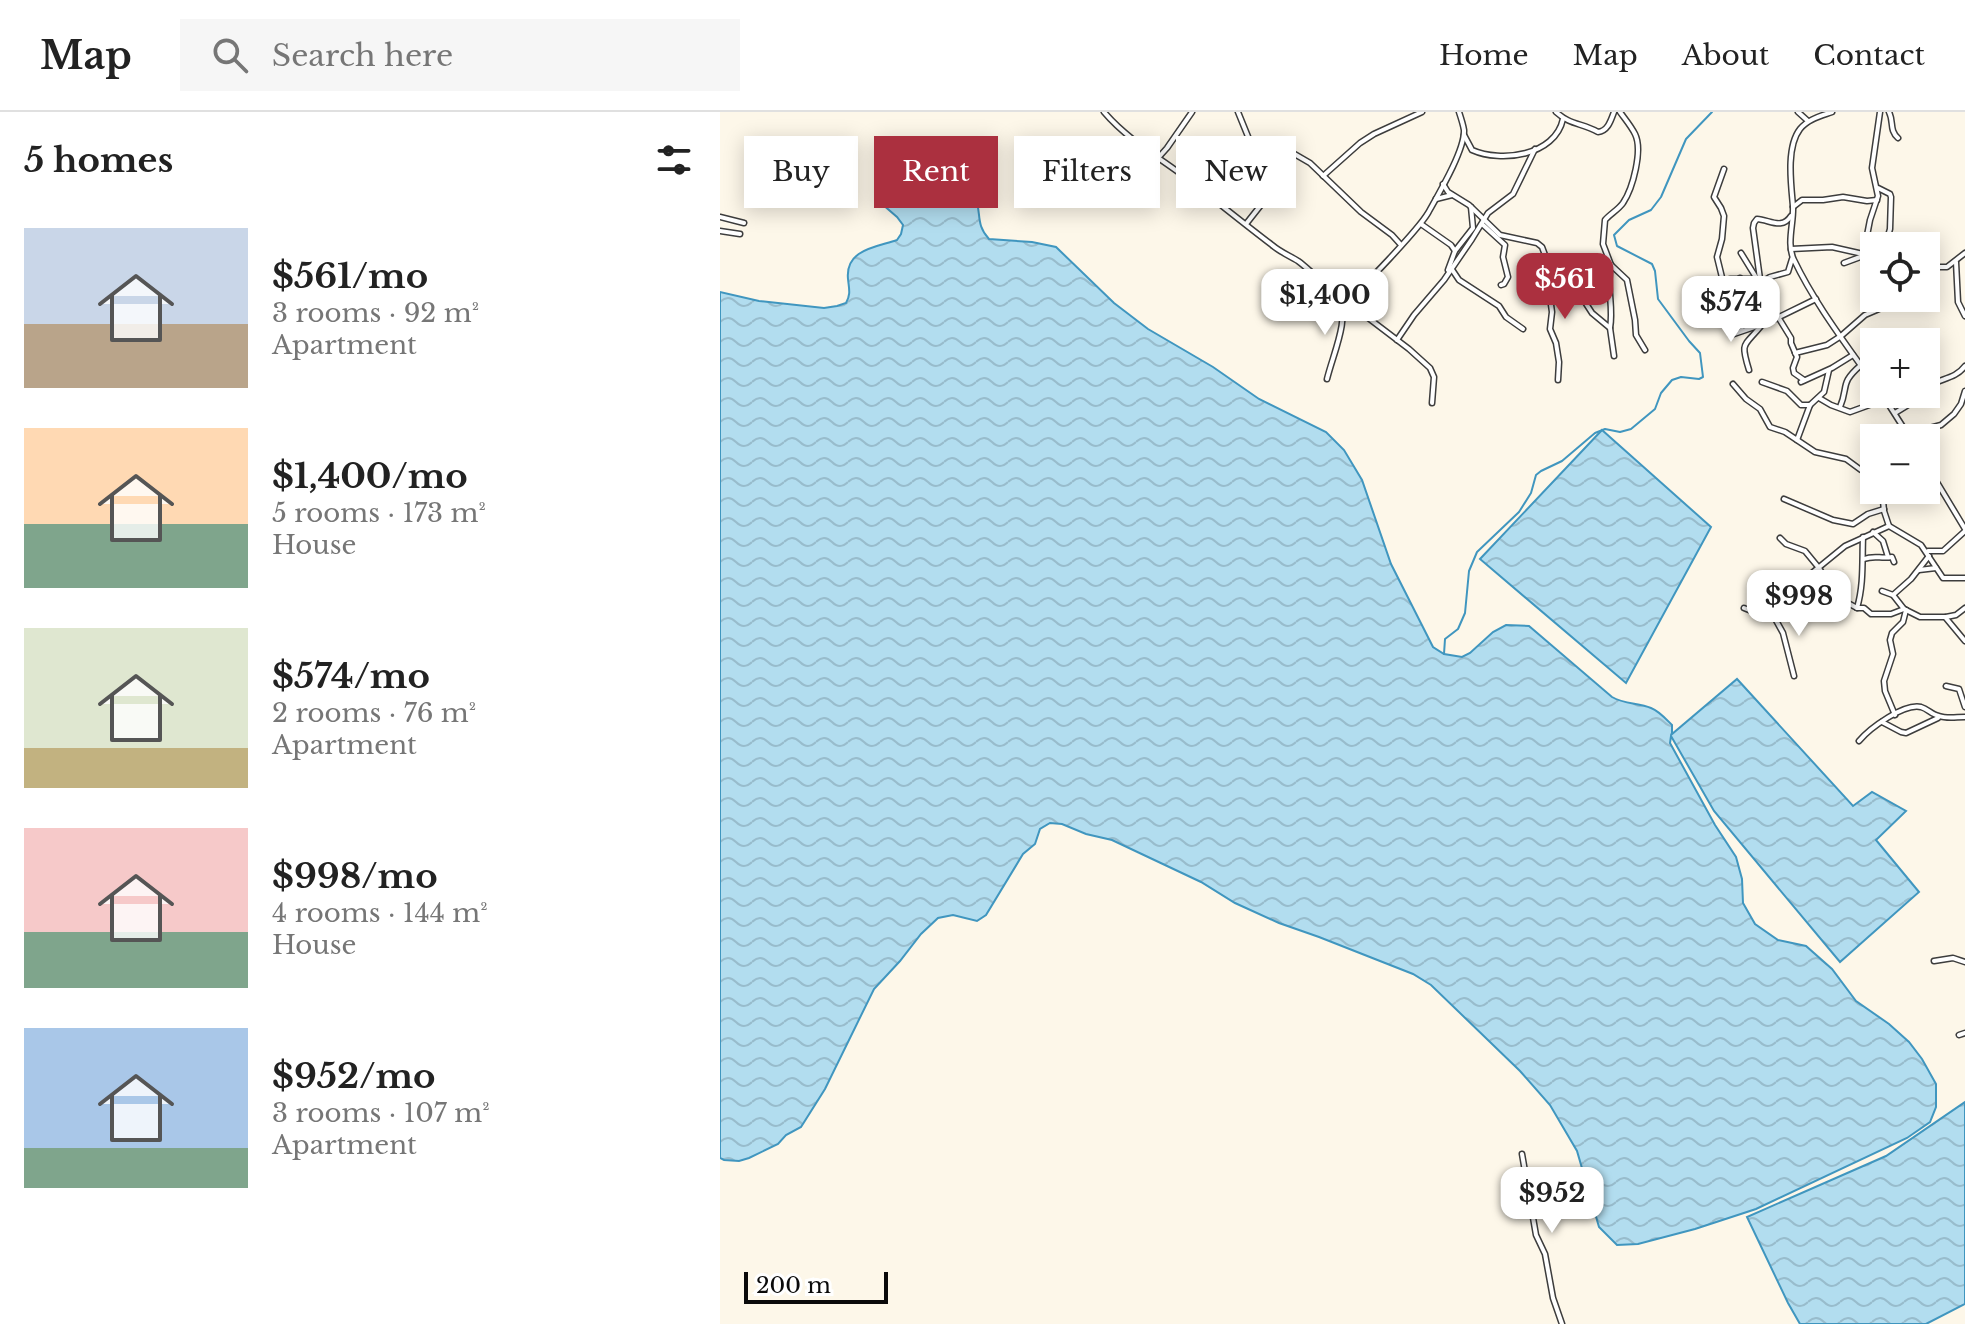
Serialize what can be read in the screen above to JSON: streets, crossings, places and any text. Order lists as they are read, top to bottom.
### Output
{
  "scale_bar": "200 m",
  "page": {
    "header": "Map",
    "search": "Search here",
    "nav": [
      "Home",
      "Map",
      "About",
      "Contact"
    ],
    "heading": "5 homes",
    "chip": [
      "Buy",
      "Rent",
      "Filters",
      "New"
    ],
    "list": [
      {
        "name": "$561/mo",
        "note": "3 rooms · 92 m² · Apartment"
      },
      {
        "name": "$1,400/mo",
        "note": "5 rooms · 173 m² · House"
      },
      {
        "name": "$574/mo",
        "note": "2 rooms · 76 m² · Apartment"
      },
      {
        "name": "$998/mo",
        "note": "4 rooms · 144 m² · House"
      },
      {
        "name": "$952/mo",
        "note": "3 rooms · 107 m² · Apartment"
      }
    ],
    "map_buttons": ["+", "−"],
    "price": [
      "$561",
      "$1,400",
      "$574",
      "$998",
      "$952"
    ],
    "scale": "200 m"
  }
}
